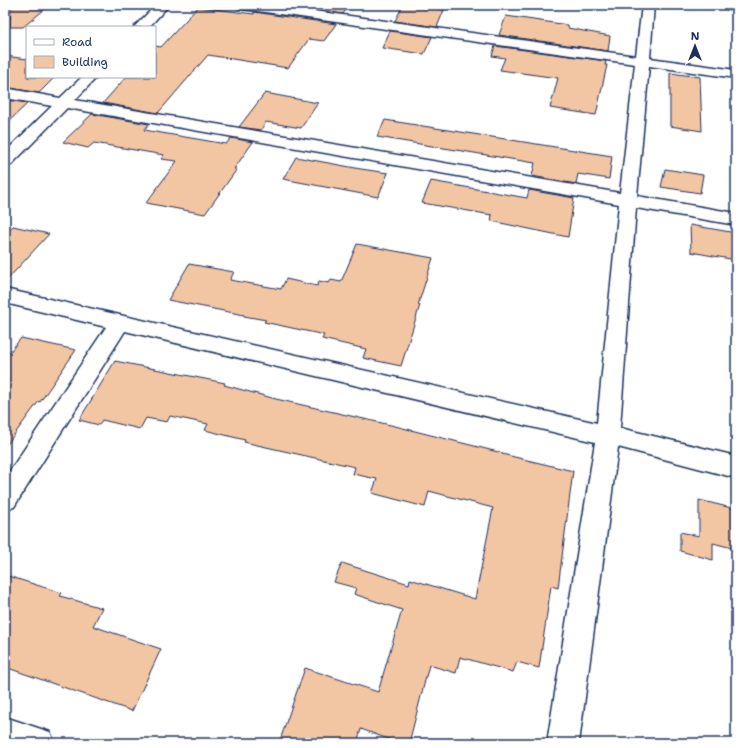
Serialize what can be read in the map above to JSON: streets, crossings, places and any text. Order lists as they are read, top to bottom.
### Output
{
  "legend": ["Road", "Building"],
  "north": "top"
}
